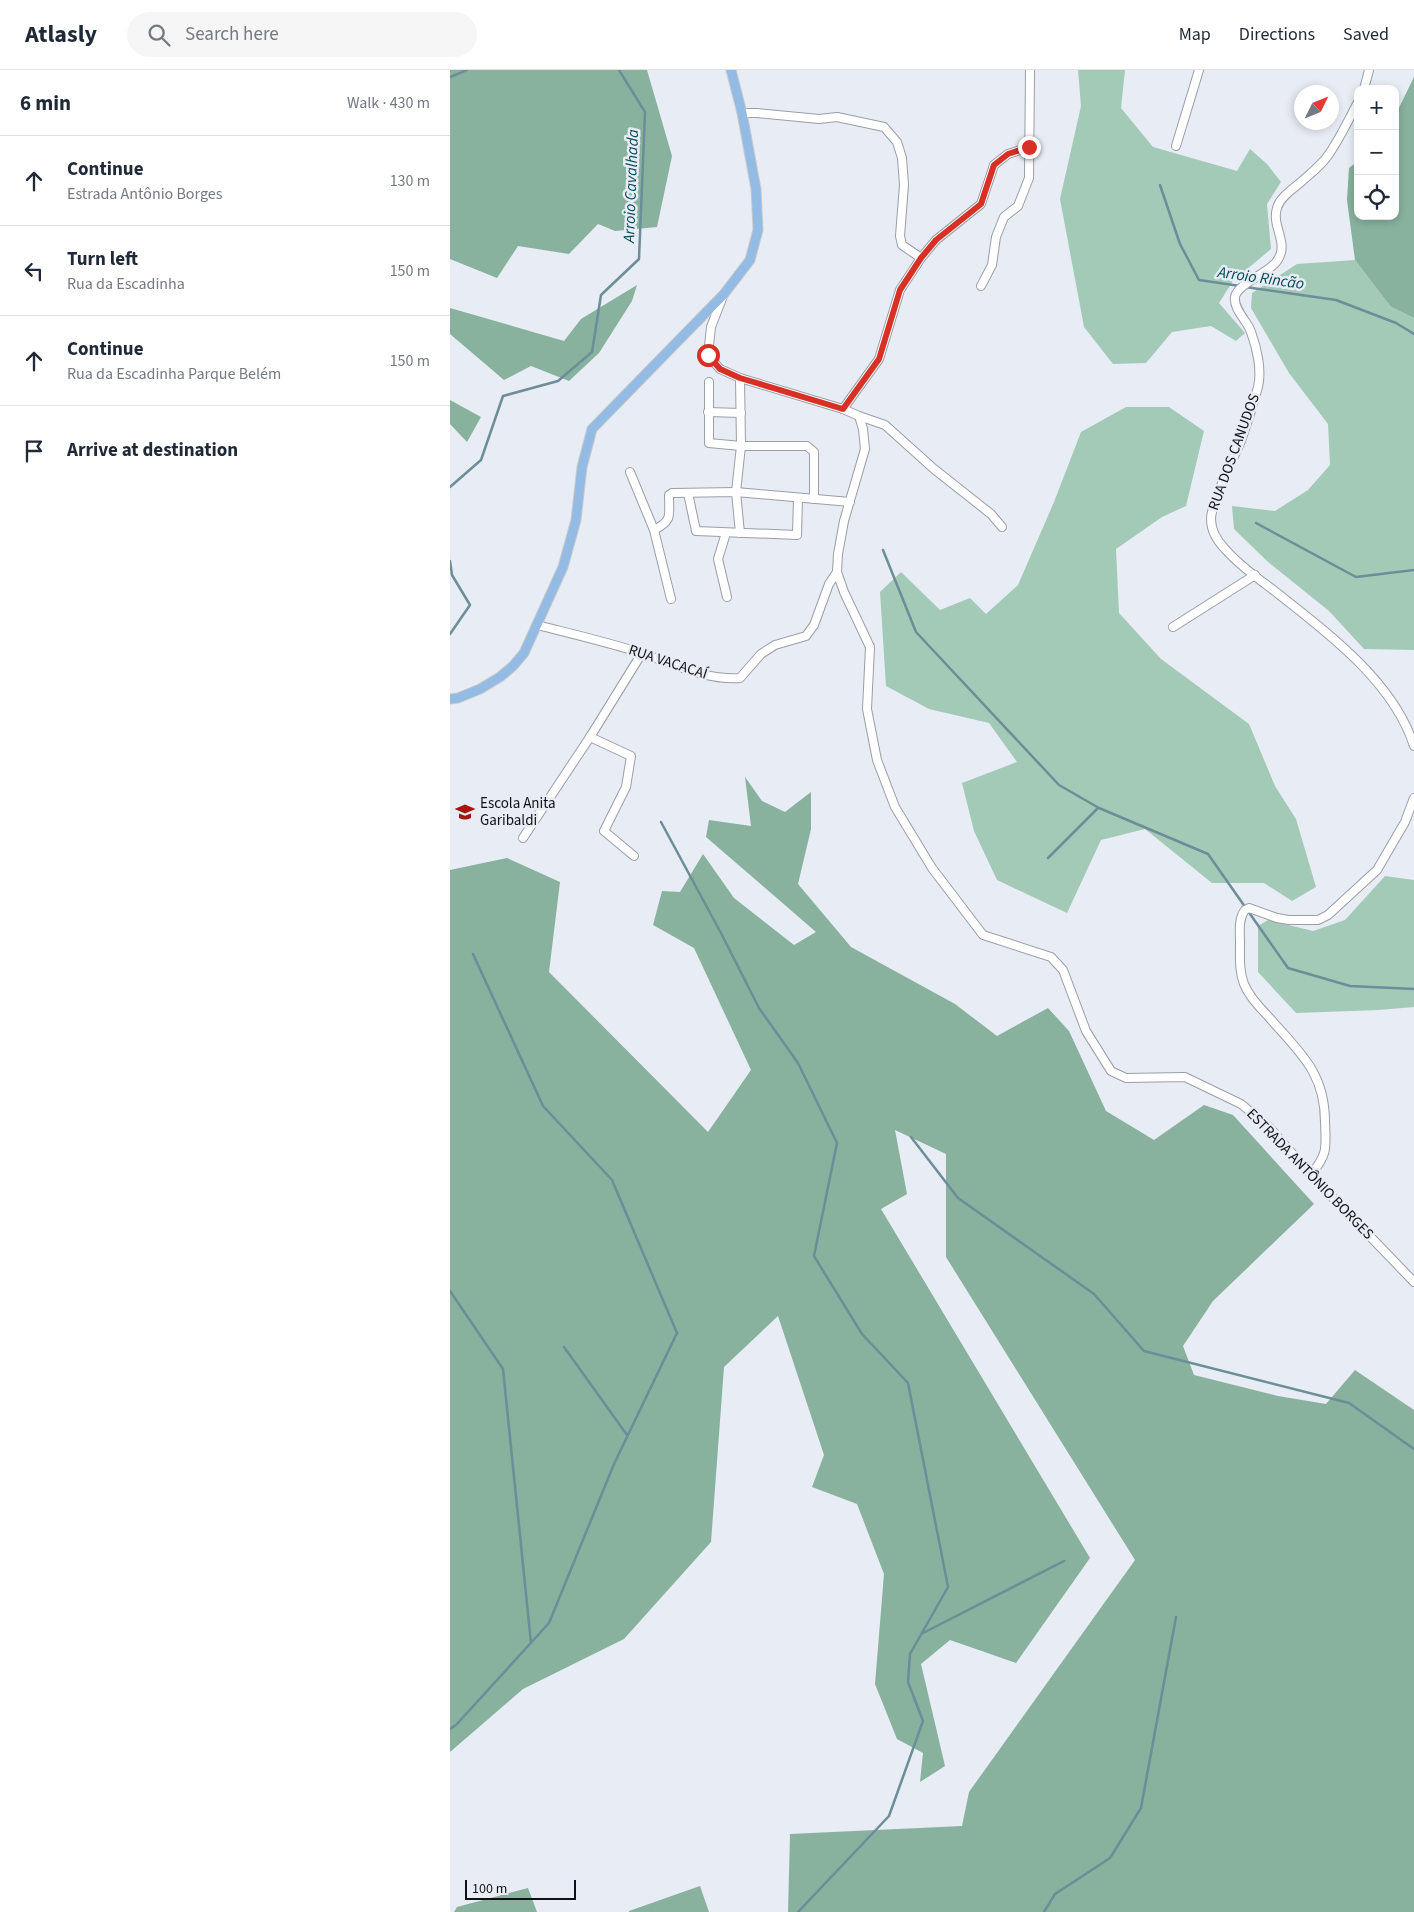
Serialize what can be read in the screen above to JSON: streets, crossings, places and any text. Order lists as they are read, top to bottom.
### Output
{
  "streets": {
    "street": ["RUA DOS CANUDOS", "RUA VACACAÍ", "ESTRADA ANTÔNIO BORGES"]
  },
  "crossings": [
    ["RUA VACACAÍ", "ESTRADA ANTÔNIO BORGES"]
  ],
  "water": ["Arroio Cavalhada", "Arroio Rincão"],
  "places": {
    "school or university": ["Escola Anita Garibaldi"]
  },
  "scale_bar": "100 m",
  "north": "top right",
  "page": {
    "header": "Atlasly",
    "search": "Search here",
    "nav": ["Map", "Directions", "Saved"],
    "heading": ["6 min", "Walk · 430 m"],
    "map_buttons": ["+", "−"],
    "list": [
      ["Continue", "Estrada Antônio Borges", "130 m"],
      ["Turn left", "Rua da Escadinha", "150 m"],
      ["Continue", "Rua da Escadinha Parque Belém", "150 m"],
      "Arrive at destination"
    ],
    "scale": "100 m"
  }
}
